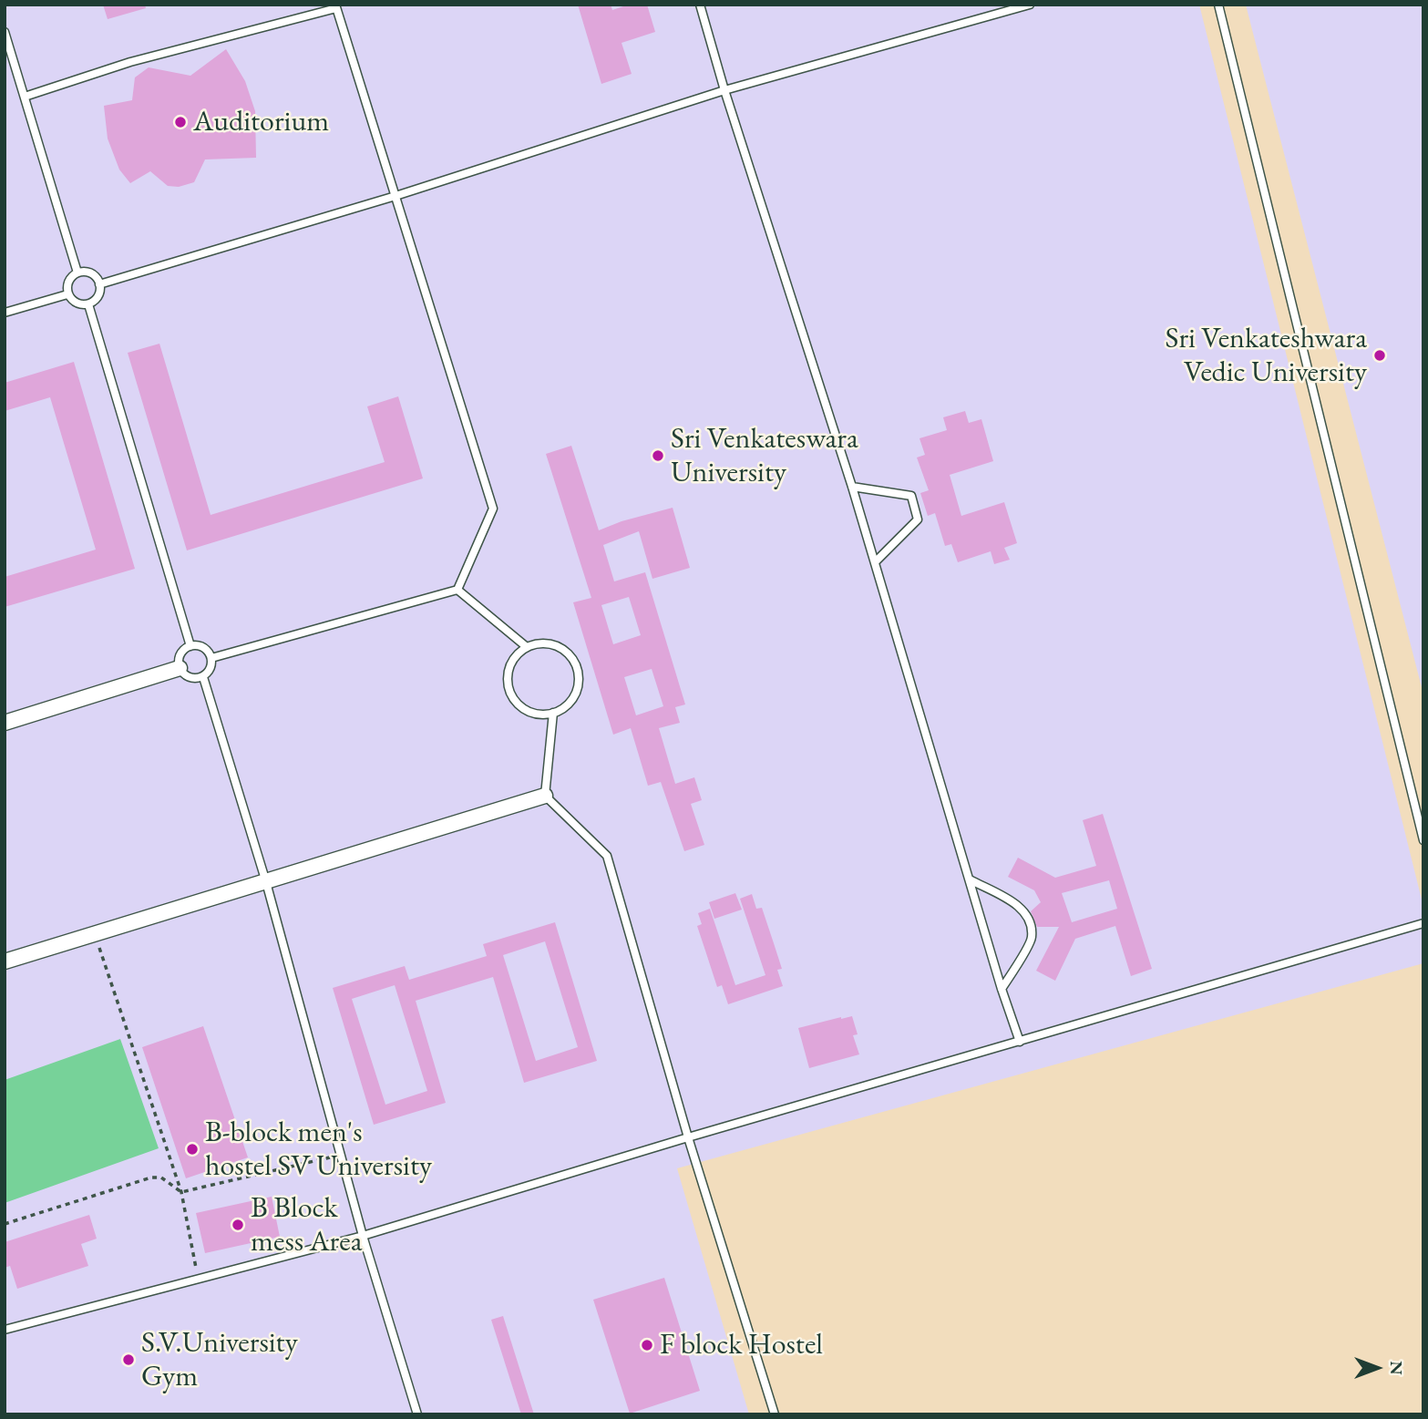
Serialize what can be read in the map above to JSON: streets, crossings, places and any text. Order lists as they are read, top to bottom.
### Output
{
  "places": [
    "Auditorium",
    "Sri Venkateshwara Vedic University",
    "Sri Venkateswara University",
    "B-block men's hostel SV University",
    "B Block mess Area",
    "F block Hostel",
    "S.V.University Gym"
  ],
  "north": "right"
}
